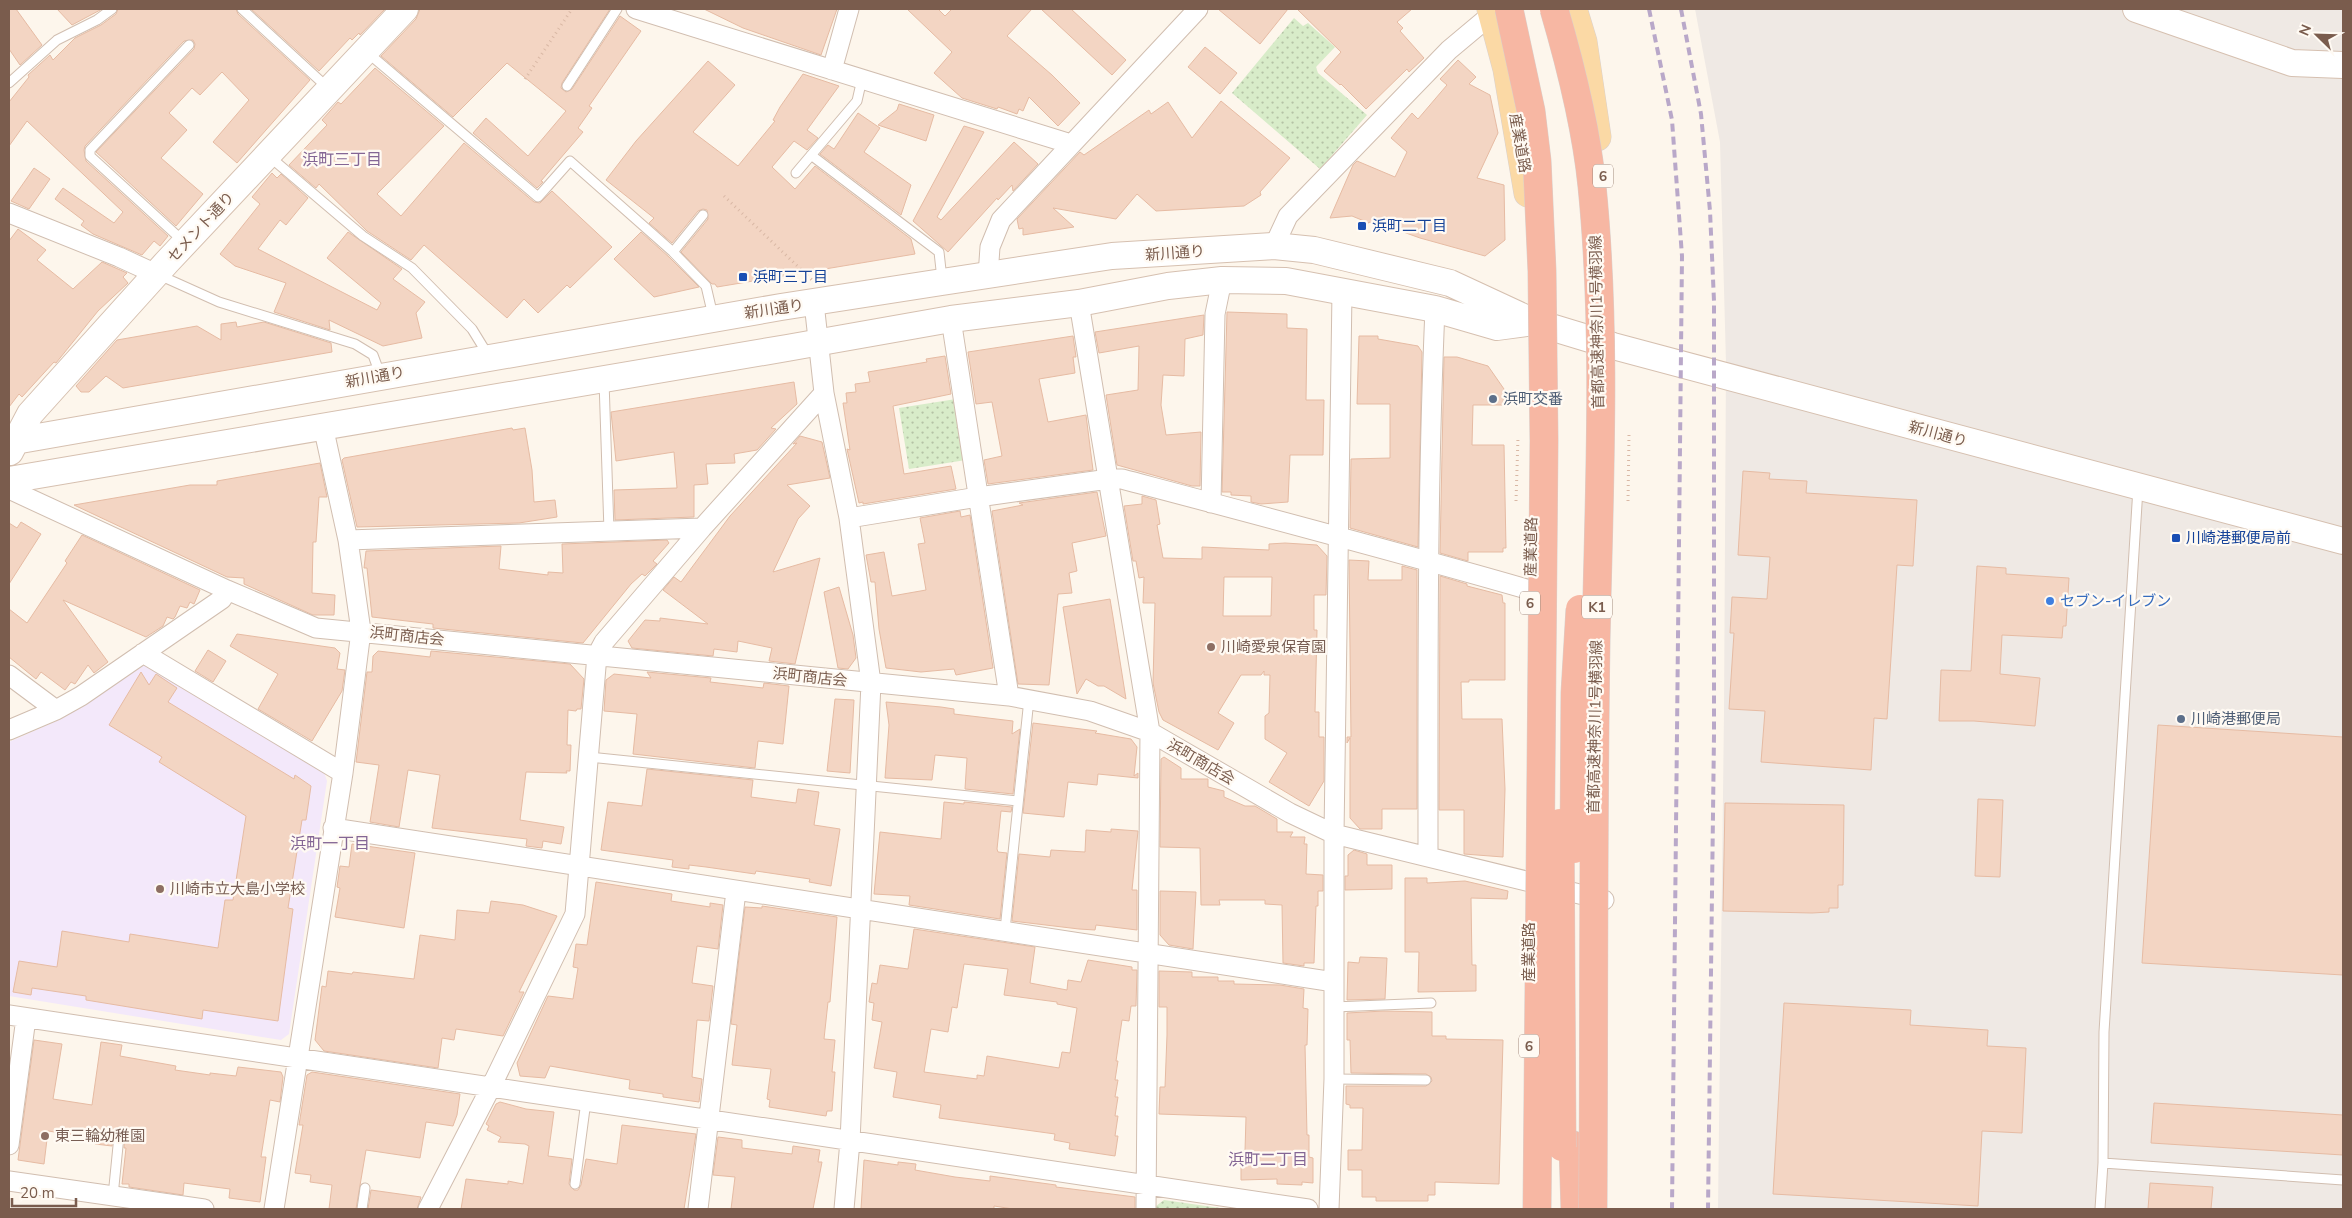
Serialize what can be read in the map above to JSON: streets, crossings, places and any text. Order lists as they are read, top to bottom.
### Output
{
  "streets": {
    "highway": ["首都高速神奈川1号横羽線", "K1"],
    "main road": [
      "産業道路",
      "6",
      "セメント通り",
      "新川通り"
    ],
    "street": ["浜町商店会"]
  },
  "crossings": [
    ["産業道路", "新川通り"],
    ["産業道路", "浜町商店会"],
    ["6", "新川通り"],
    ["6", "浜町商店会"],
    ["セメント通り", "新川通り"]
  ],
  "districts": ["浜町三丁目", "浜町一丁目", "浜町二丁目"],
  "places": {
    "transit": ["浜町二丁目", "浜町三丁目", "川崎港郵便局前"],
    "other": [
      "浜町交番",
      "セブン-イレブン",
      "川崎愛泉保育園",
      "川崎港郵便局",
      "川崎市立大島小学校",
      "東三輪幼稚園"
    ]
  },
  "scale_bar": "20 m",
  "north": "top left"
}
